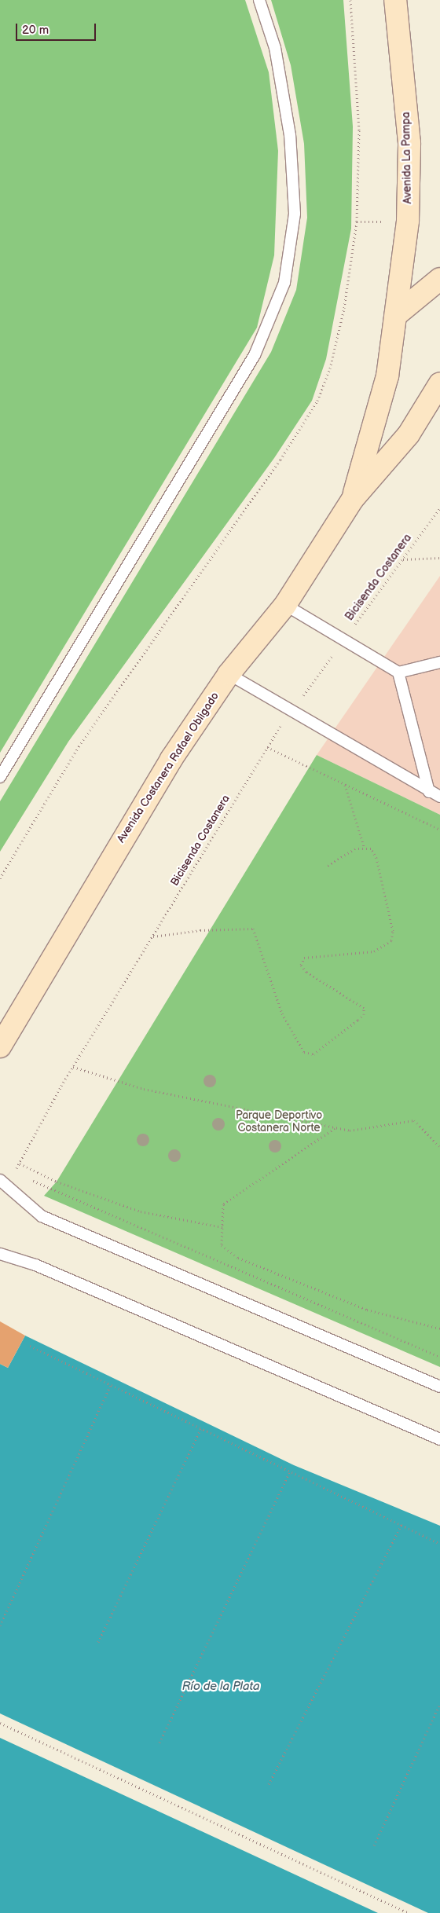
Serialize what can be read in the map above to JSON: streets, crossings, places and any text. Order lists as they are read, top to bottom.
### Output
{
  "streets": {
    "main road": ["Avenida La Pampa", "Avenida Costanera Rafael Obligado"],
    "path": ["Bicisenda Costanera"]
  },
  "crossings": [
    ["Avenida La Pampa", "Avenida Costanera Rafael Obligado"]
  ],
  "water": ["Río de la Plata"],
  "parks": ["Parque Deportivo Costanera Norte"],
  "scale_bar": "20 m"
}
